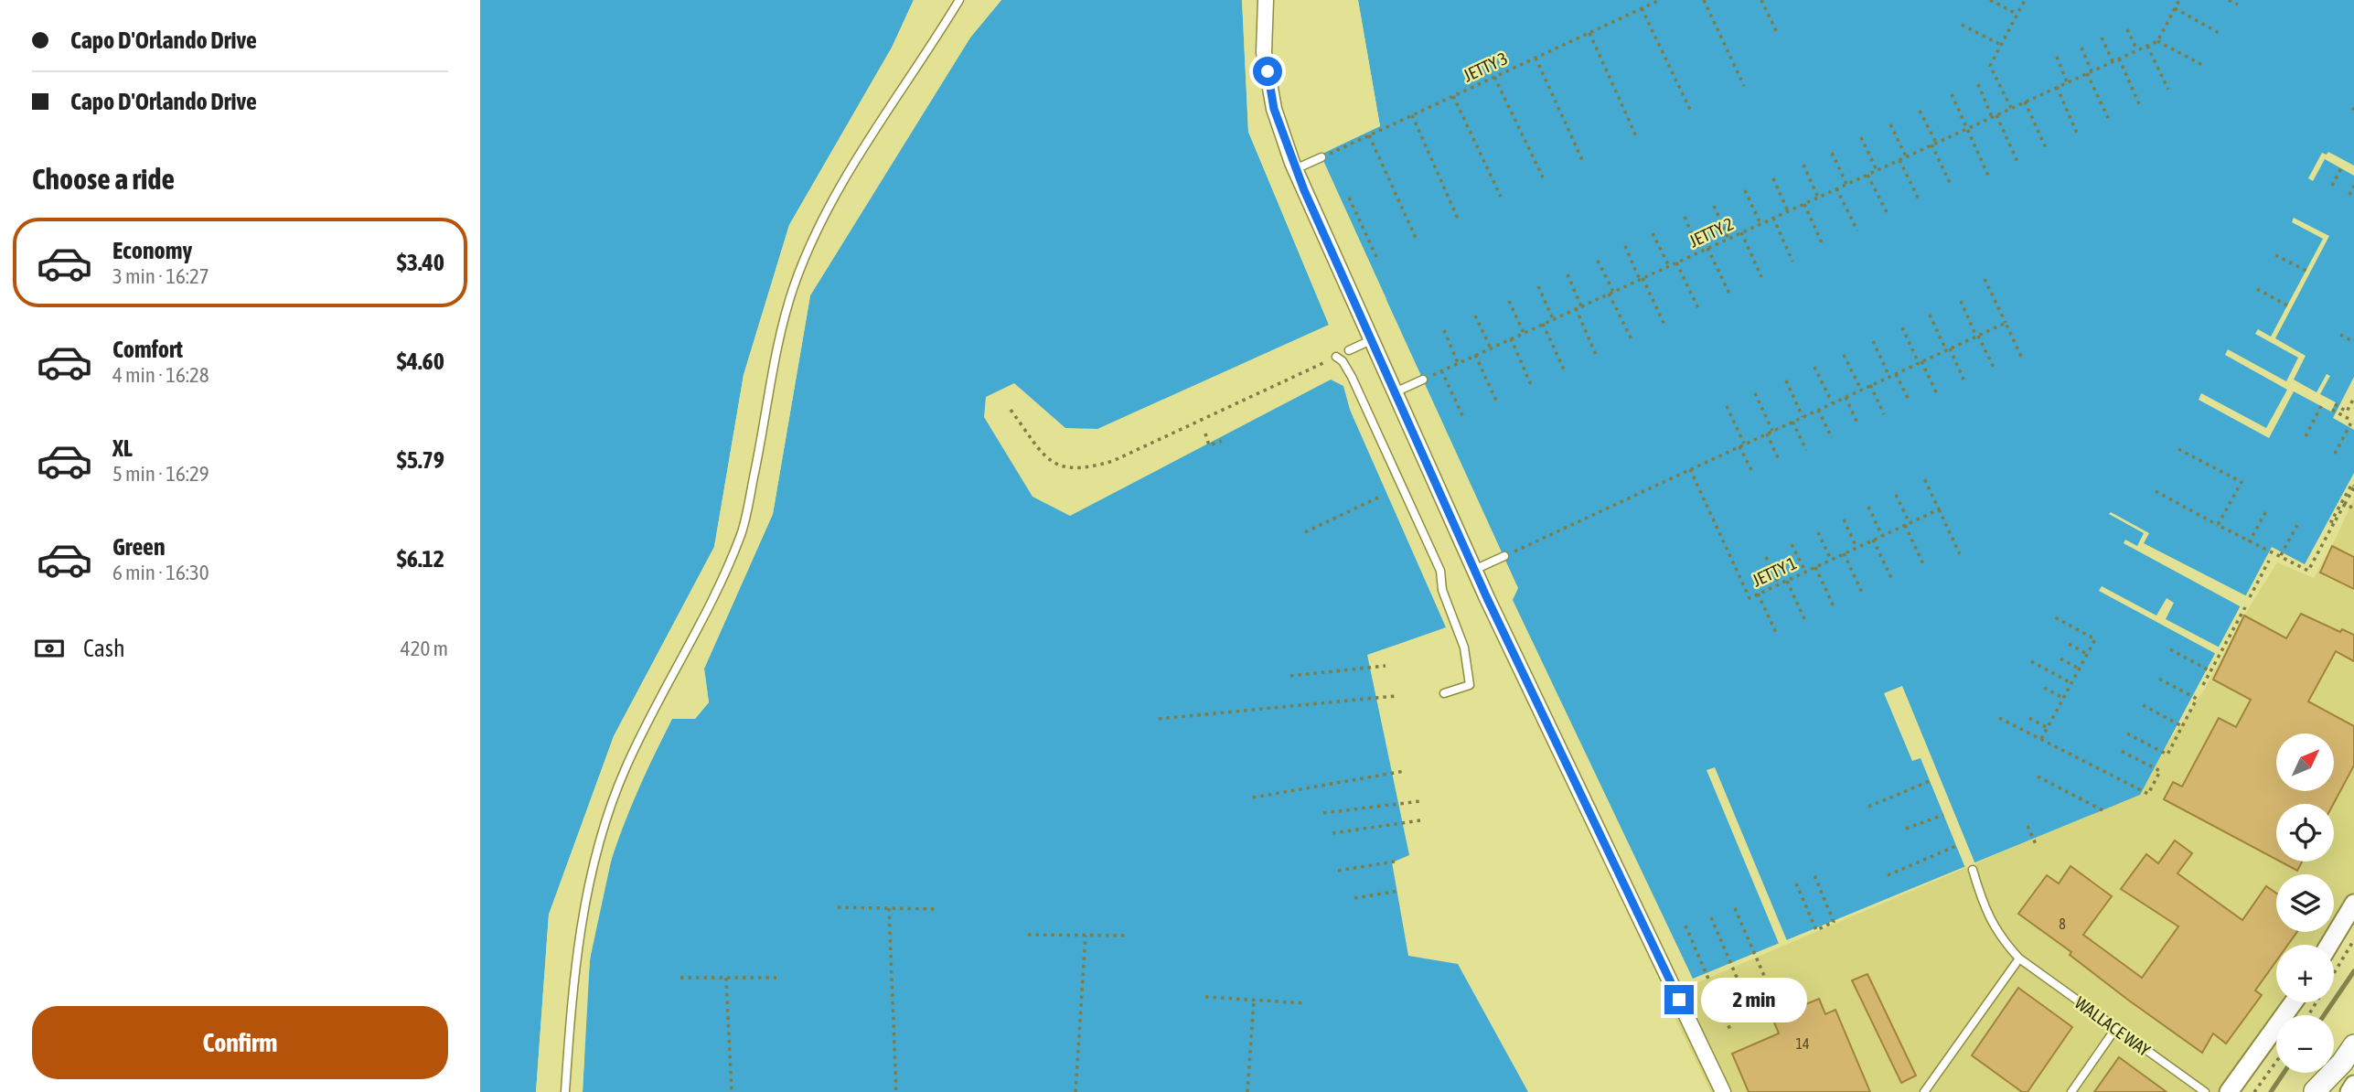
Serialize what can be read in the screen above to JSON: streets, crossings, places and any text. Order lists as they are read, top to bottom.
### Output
{
  "streets": {
    "lane": ["WALLACE WAY"],
    "path": ["JETTY 3", "JETTY 2", "JETTY 1"]
  },
  "house_numbers": ["8", "14"],
  "north": "top right",
  "page": {
    "banner": ["Capo D'Orlando Drive", "Capo D'Orlando Drive"],
    "heading": "Choose a ride",
    "list": [
      {
        "name": "Economy",
        "note": "3 min · 16:27",
        "value": "$3.40"
      },
      {
        "name": "Comfort",
        "note": "4 min · 16:28",
        "value": "$4.60"
      },
      {
        "name": "XL",
        "note": "5 min · 16:29",
        "value": "$5.79"
      },
      {
        "name": "Green",
        "note": "6 min · 16:30",
        "value": "$6.12"
      }
    ],
    "pay": ["Cash", "420 m"],
    "map_buttons": ["+", "−"],
    "bubble": "2 min",
    "buttons": "Confirm"
  }
}
